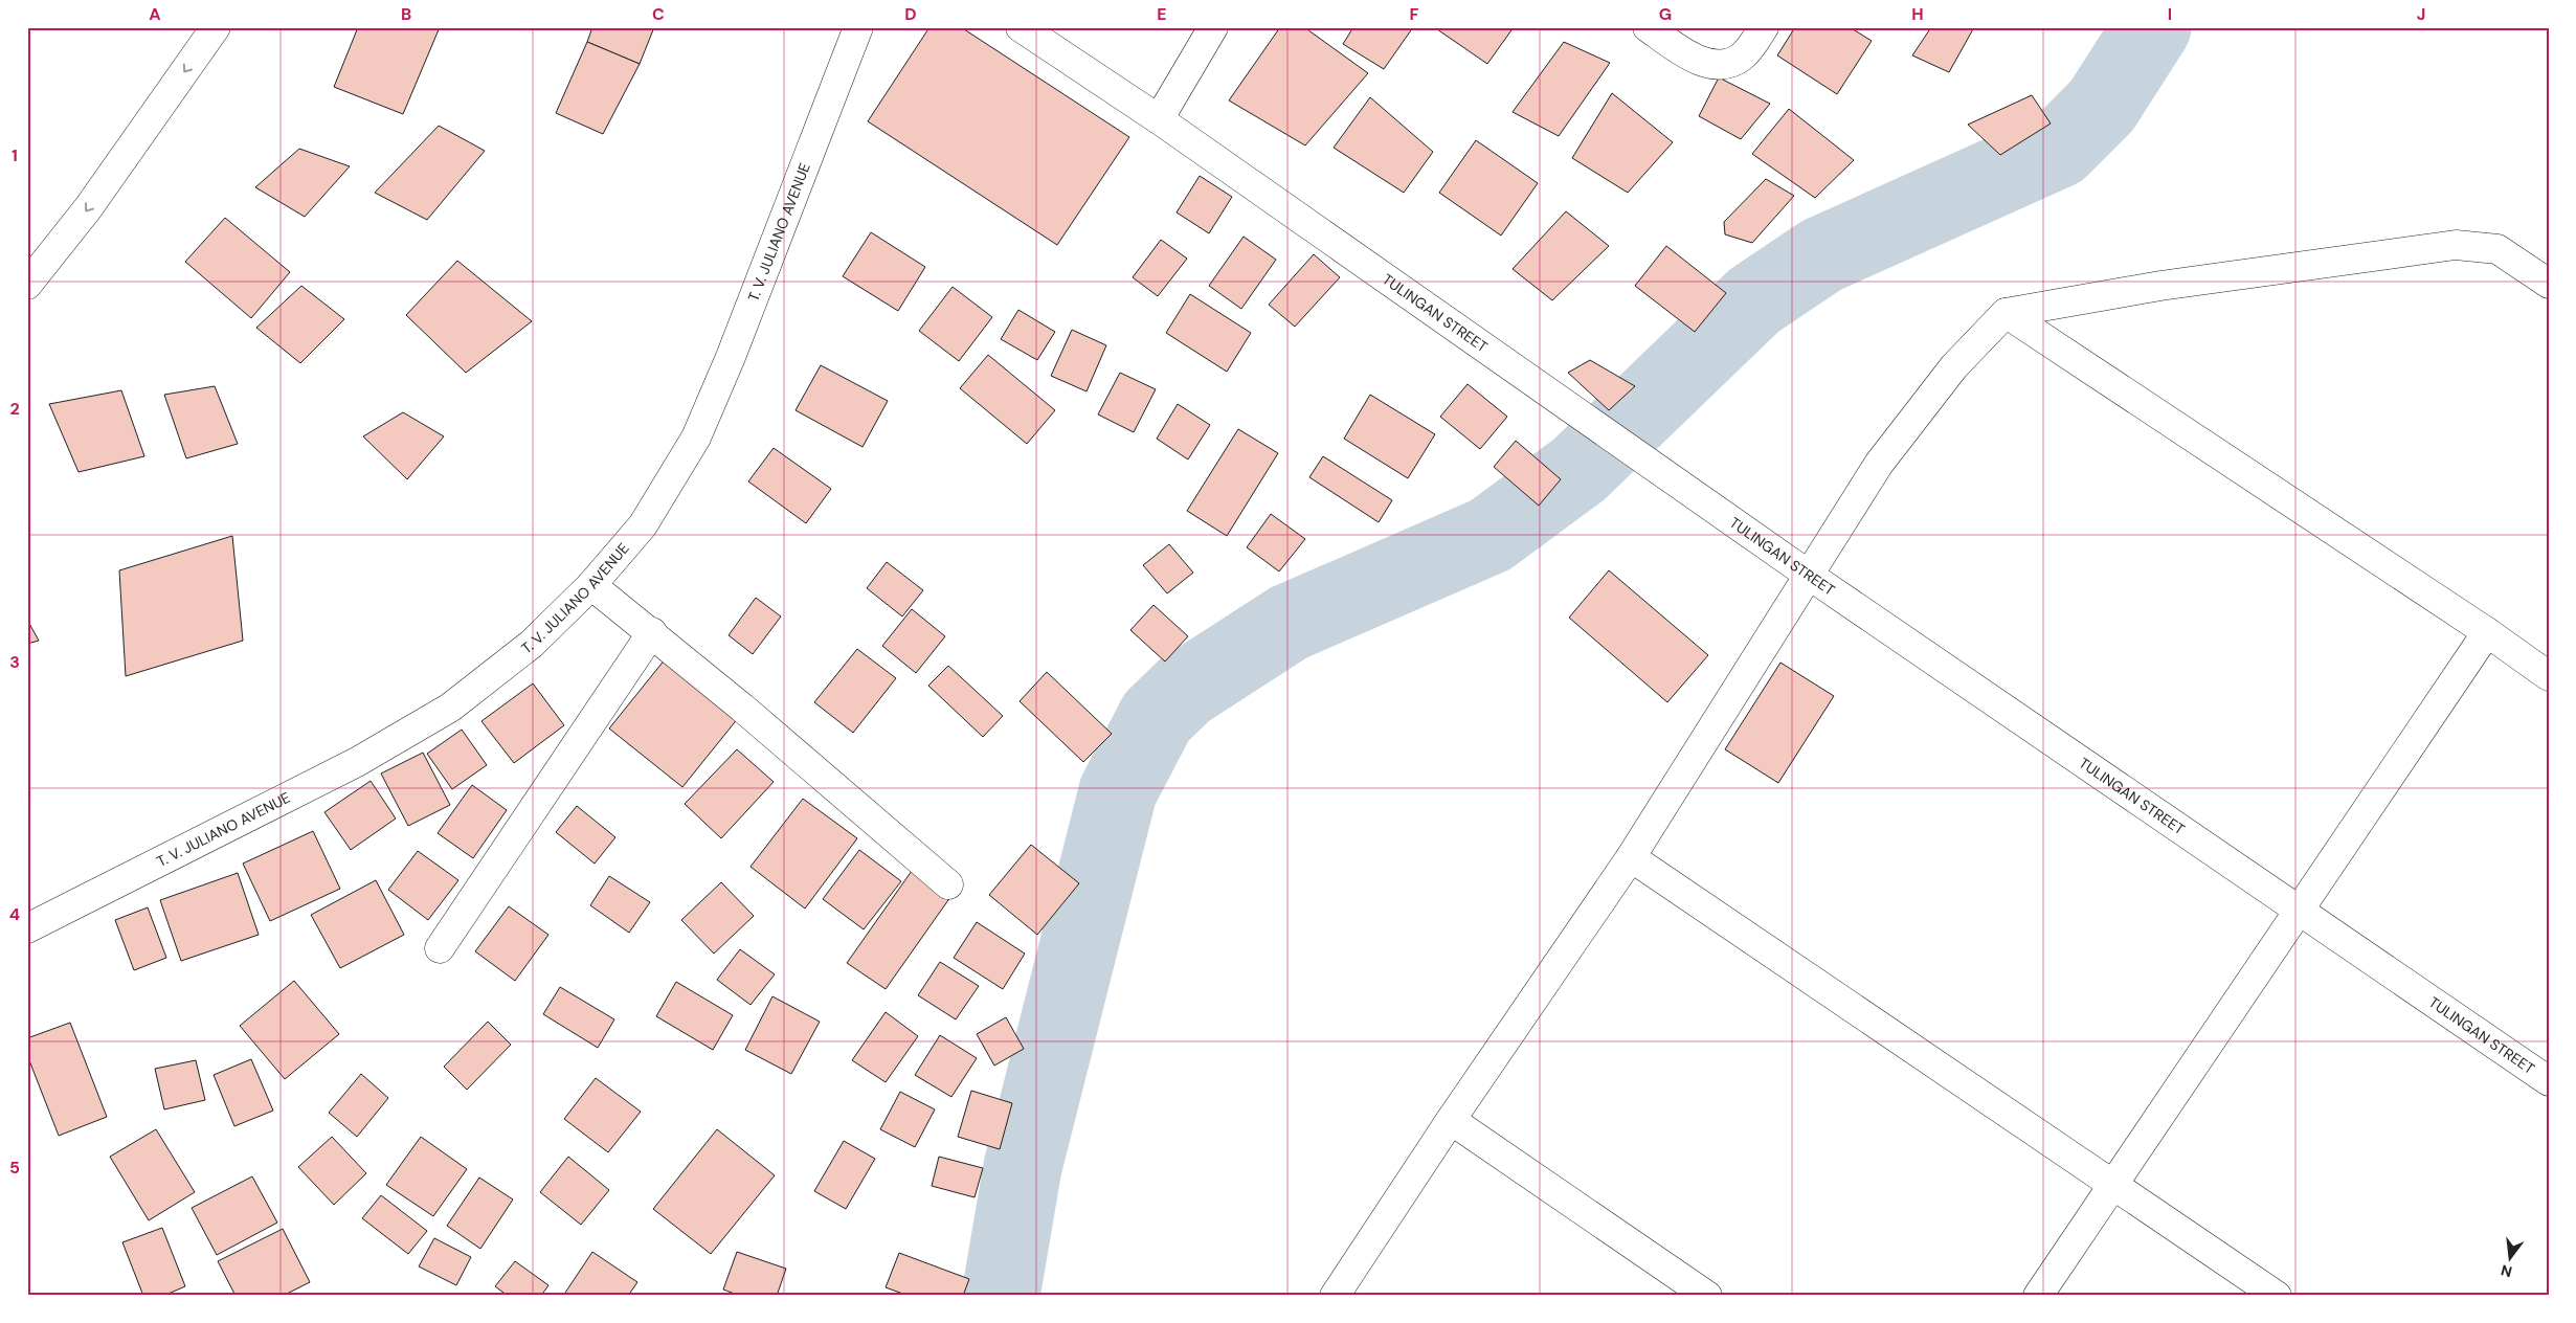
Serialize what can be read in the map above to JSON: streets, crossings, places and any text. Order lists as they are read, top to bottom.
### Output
{
  "streets": {
    "street": ["T. V. JULIANO AVENUE", "TULINGAN STREET"]
  },
  "north": "bottom",
  "grid": {
    "columns": [
      "A",
      "B",
      "C",
      "D",
      "E",
      "F",
      "G",
      "H",
      "I",
      "J"
    ],
    "rows": [
      "1",
      "2",
      "3",
      "4",
      "5"
    ]
  }
}
